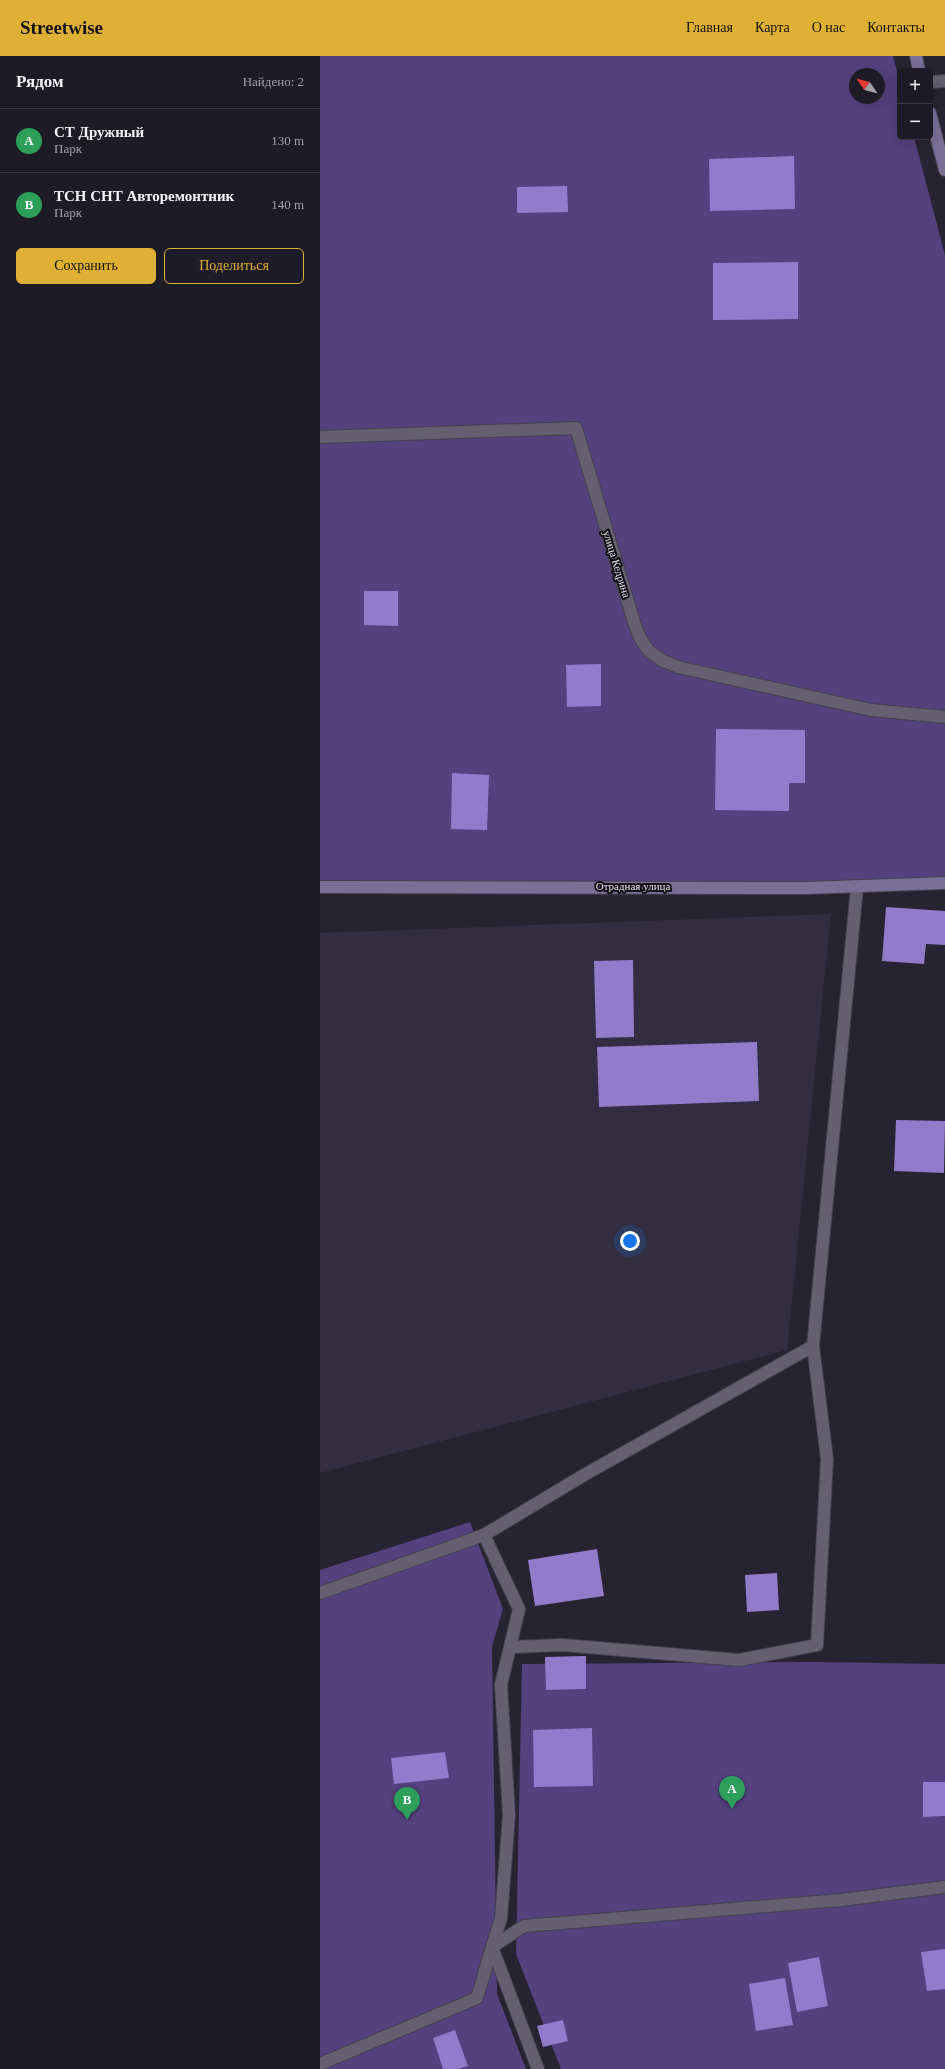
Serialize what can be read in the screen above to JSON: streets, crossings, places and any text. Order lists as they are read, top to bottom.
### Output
{
  "streets": {
    "main road": ["Отрадная улица"],
    "street": ["улица Кедрина"]
  },
  "north": "top left",
  "page": {
    "header": "Streetwise",
    "nav": [
      "Главная",
      "Карта",
      "О нас",
      "Контакты"
    ],
    "heading": ["Рядом", "Найдено: 2"],
    "map_buttons": ["+", "−"],
    "list": [
      {
        "mark": "A",
        "name": "СТ Дружный",
        "note": "Парк",
        "value": "130 m"
      },
      {
        "mark": "B",
        "name": "ТСН СНТ Авторемонтник",
        "note": "Парк",
        "value": "140 m"
      }
    ],
    "buttons": ["Сохранить", "Поделиться"],
    "pins": ["A", "B"]
  }
}
